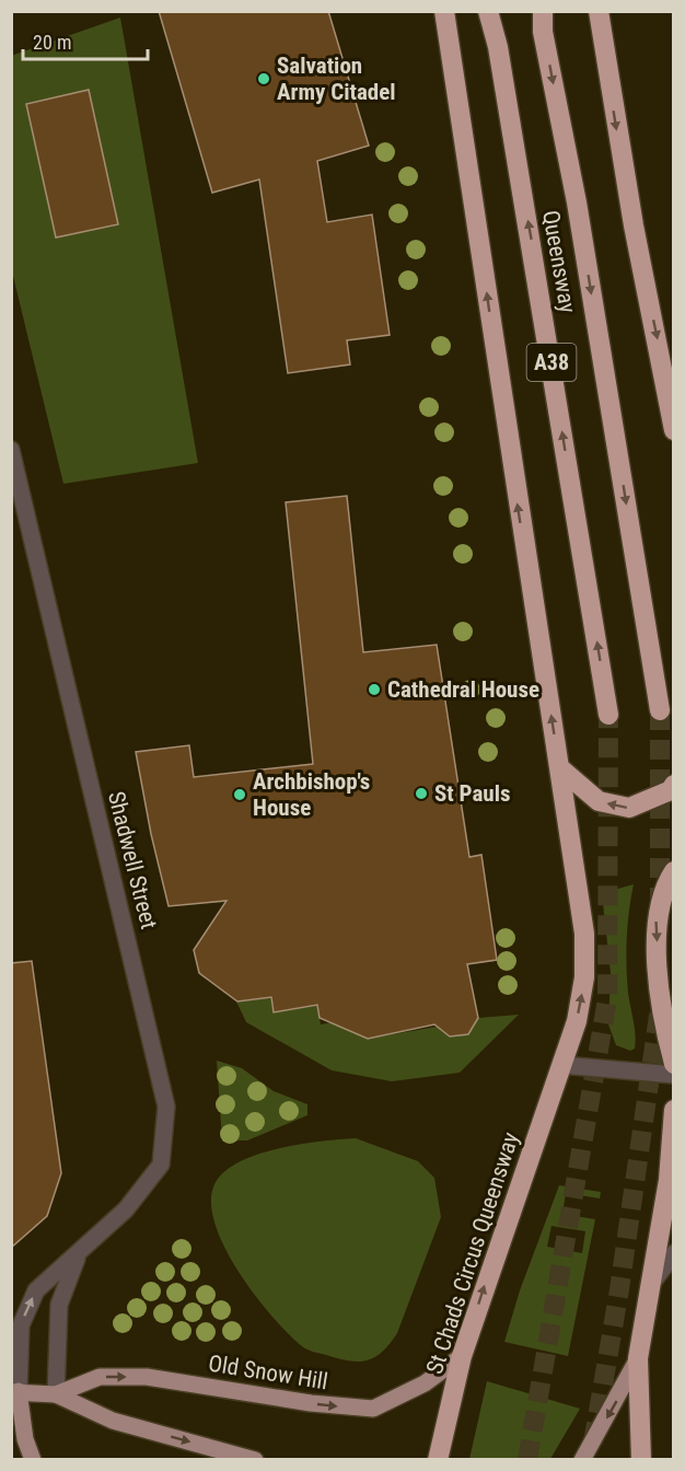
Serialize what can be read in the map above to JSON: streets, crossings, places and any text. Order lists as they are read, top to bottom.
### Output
{
  "streets": {
    "highway": ["Queensway", "A38", "St Chads Circus Queensway"],
    "main road": ["Old Snow Hill"],
    "street": ["Shadwell Street"]
  },
  "crossings": [
    ["Shadwell Street", "Old Snow Hill"],
    ["St Chads Circus Queensway", "Old Snow Hill"]
  ],
  "one_way": ["Old Snow Hill"],
  "places": [
    "Salvation Army Citadel",
    "Cathedral House",
    "St Pauls",
    "Archbishop's House"
  ],
  "scale_bar": "20 m"
}
